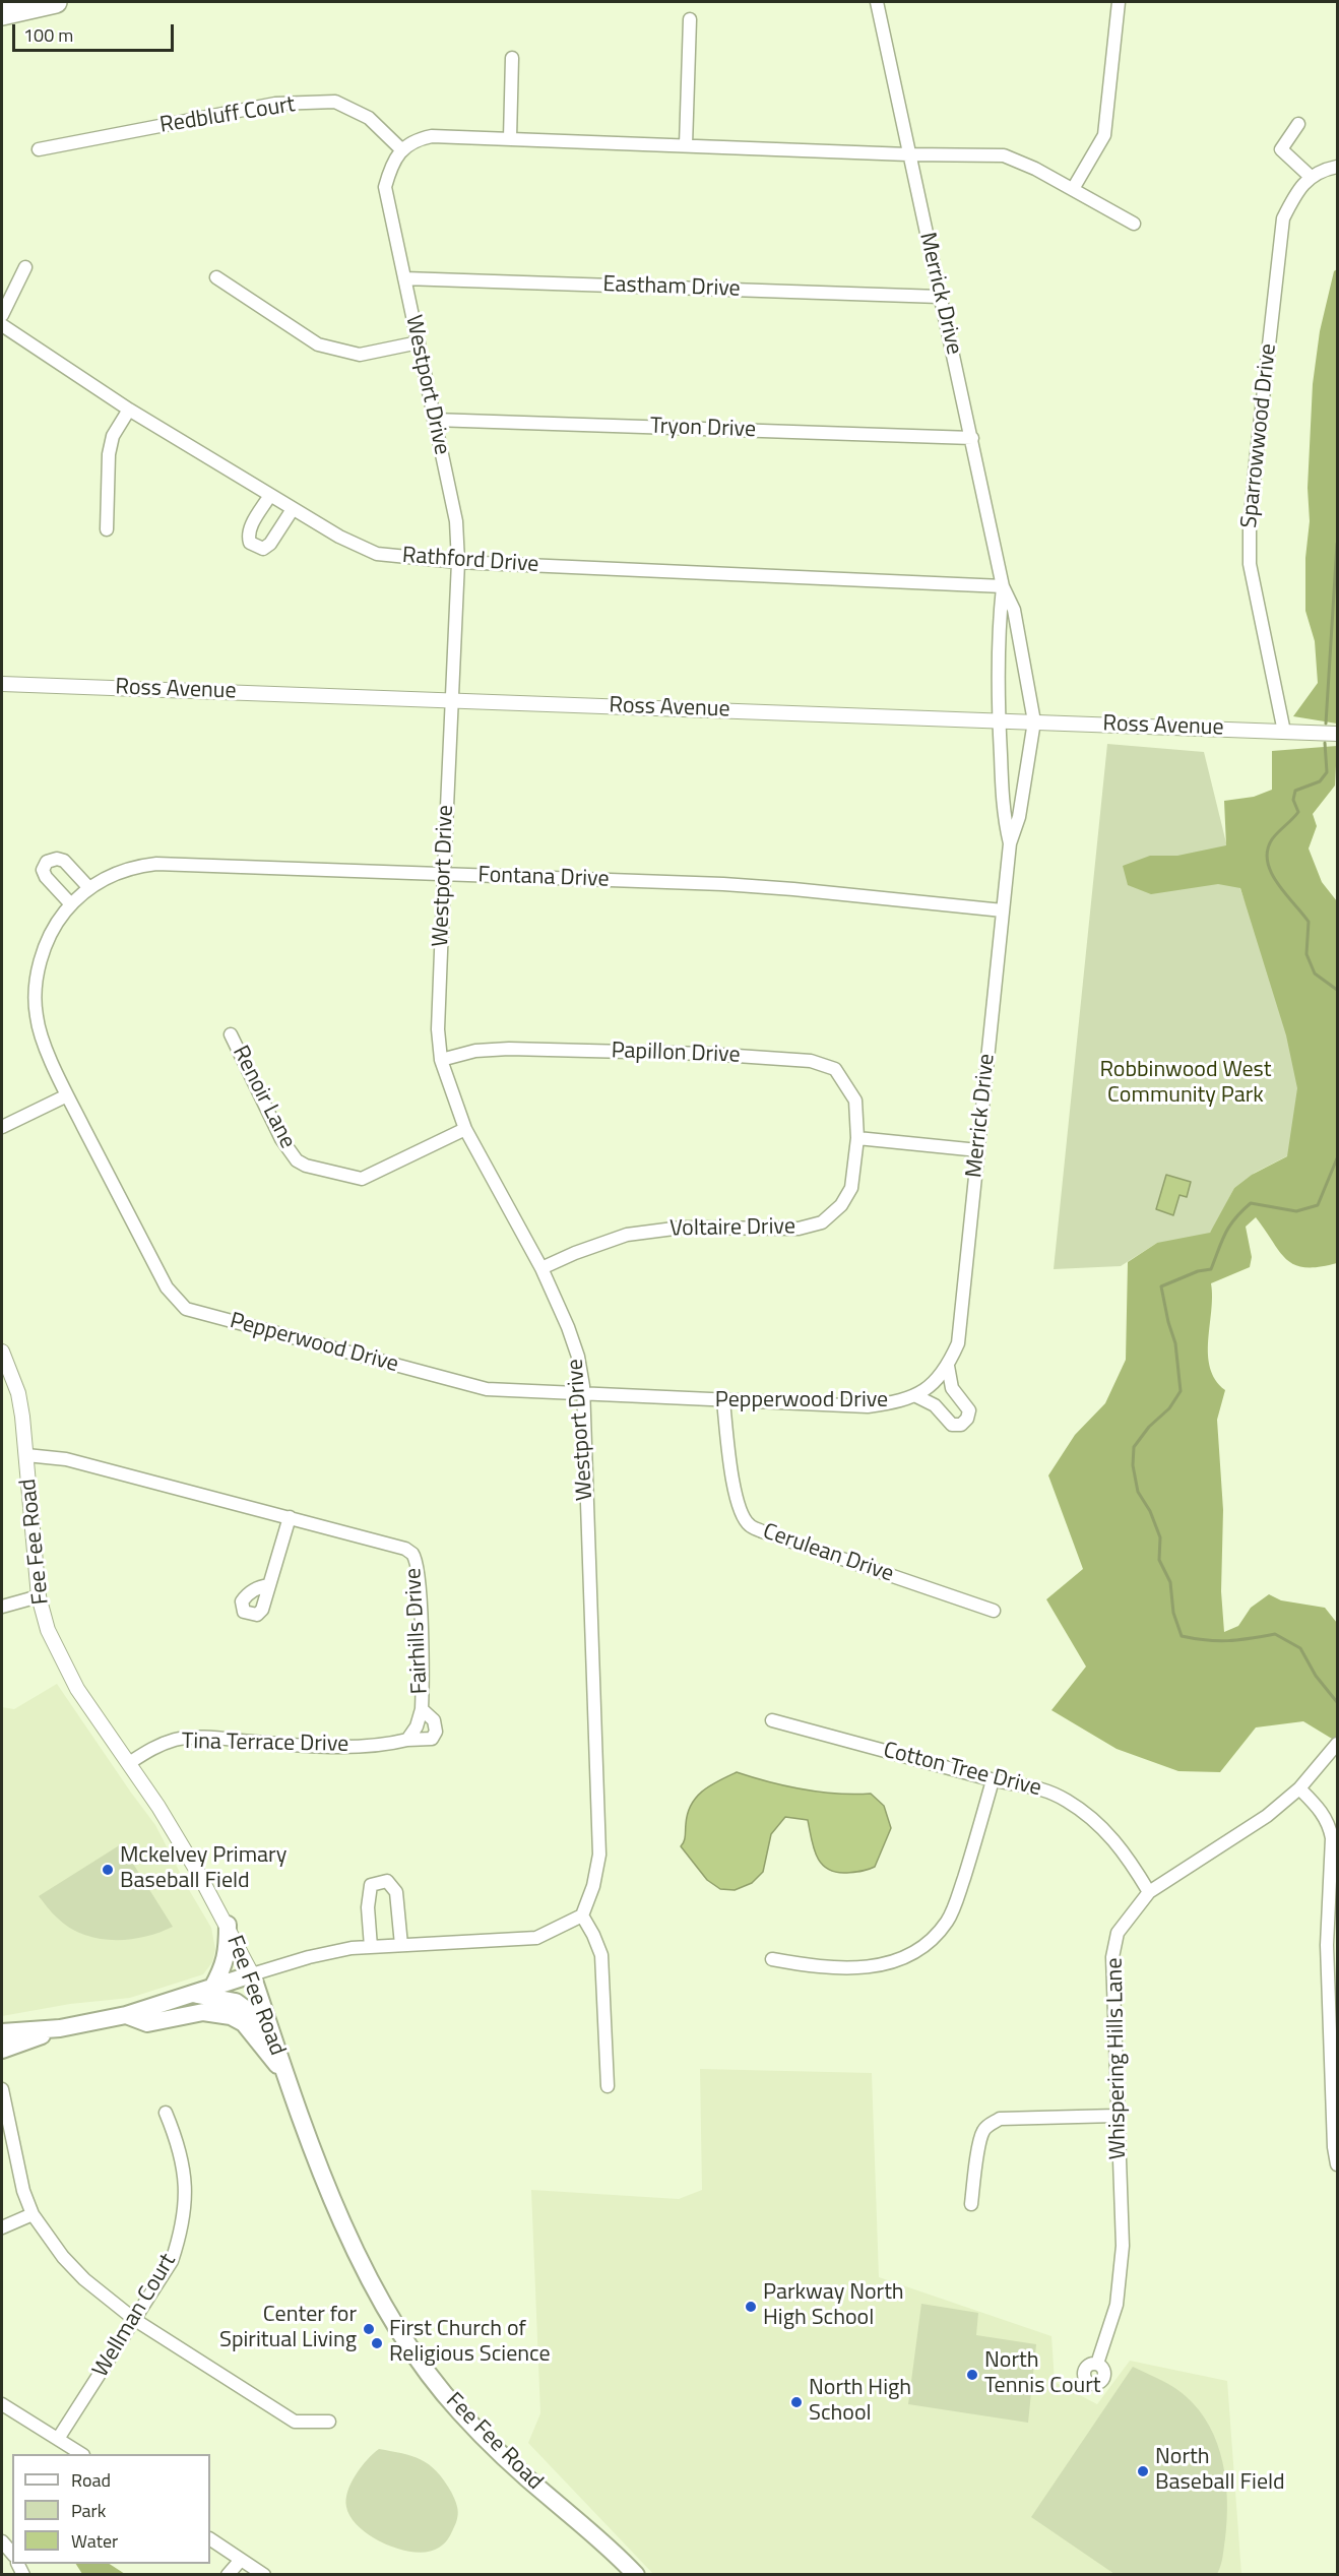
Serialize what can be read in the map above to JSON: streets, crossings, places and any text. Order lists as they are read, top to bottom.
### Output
{
  "streets": {
    "main road": ["Fee Fee Road"],
    "street": [
      "Redbluff Court",
      "Eastham Drive",
      "Merrick Drive",
      "Westport Drive",
      "Tryon Drive",
      "Sparrowwood Drive",
      "Rathford Drive",
      "Ross Avenue",
      "Fontana Drive",
      "Papillon Drive",
      "Renoir Lane",
      "Voltaire Drive",
      "Pepperwood Drive",
      "Cerulean Drive",
      "Fairhills Drive",
      "Tina Terrace Drive",
      "Cotton Tree Drive",
      "Whispering Hills Lane",
      "Wellman Court"
    ]
  },
  "crossings": [
    ["Redbluff Court", "Westport Drive"],
    ["Eastham Drive", "Merrick Drive"],
    ["Eastham Drive", "Westport Drive"],
    ["Merrick Drive", "Tryon Drive"],
    ["Merrick Drive", "Rathford Drive"],
    ["Merrick Drive", "Ross Avenue"],
    ["Merrick Drive", "Fontana Drive"],
    ["Merrick Drive", "Pepperwood Drive"],
    ["Westport Drive", "Tryon Drive"],
    ["Westport Drive", "Rathford Drive"],
    ["Westport Drive", "Ross Avenue"],
    ["Westport Drive", "Fontana Drive"],
    ["Westport Drive", "Papillon Drive"],
    ["Westport Drive", "Renoir Lane"],
    ["Westport Drive", "Voltaire Drive"],
    ["Westport Drive", "Pepperwood Drive"],
    ["Sparrowwood Drive", "Ross Avenue"],
    ["Fontana Drive", "Pepperwood Drive"],
    ["Papillon Drive", "Voltaire Drive"],
    ["Pepperwood Drive", "Cerulean Drive"],
    ["Fee Fee Road", "Fairhills Drive"],
    ["Fee Fee Road", "Tina Terrace Drive"],
    ["Fairhills Drive", "Tina Terrace Drive"],
    ["Cotton Tree Drive", "Whispering Hills Lane"]
  ],
  "parks": ["Robbinwood West Community Park"],
  "places": [
    "Mckelvey Primary Baseball Field",
    "Parkway North High School",
    "Center for Spiritual Living",
    "First Church of Religious Science",
    "North Tennis Court",
    "North High School",
    "North Baseball Field"
  ],
  "legend": ["Road", "Park", "Water"],
  "scale_bar": "100 m"
}
